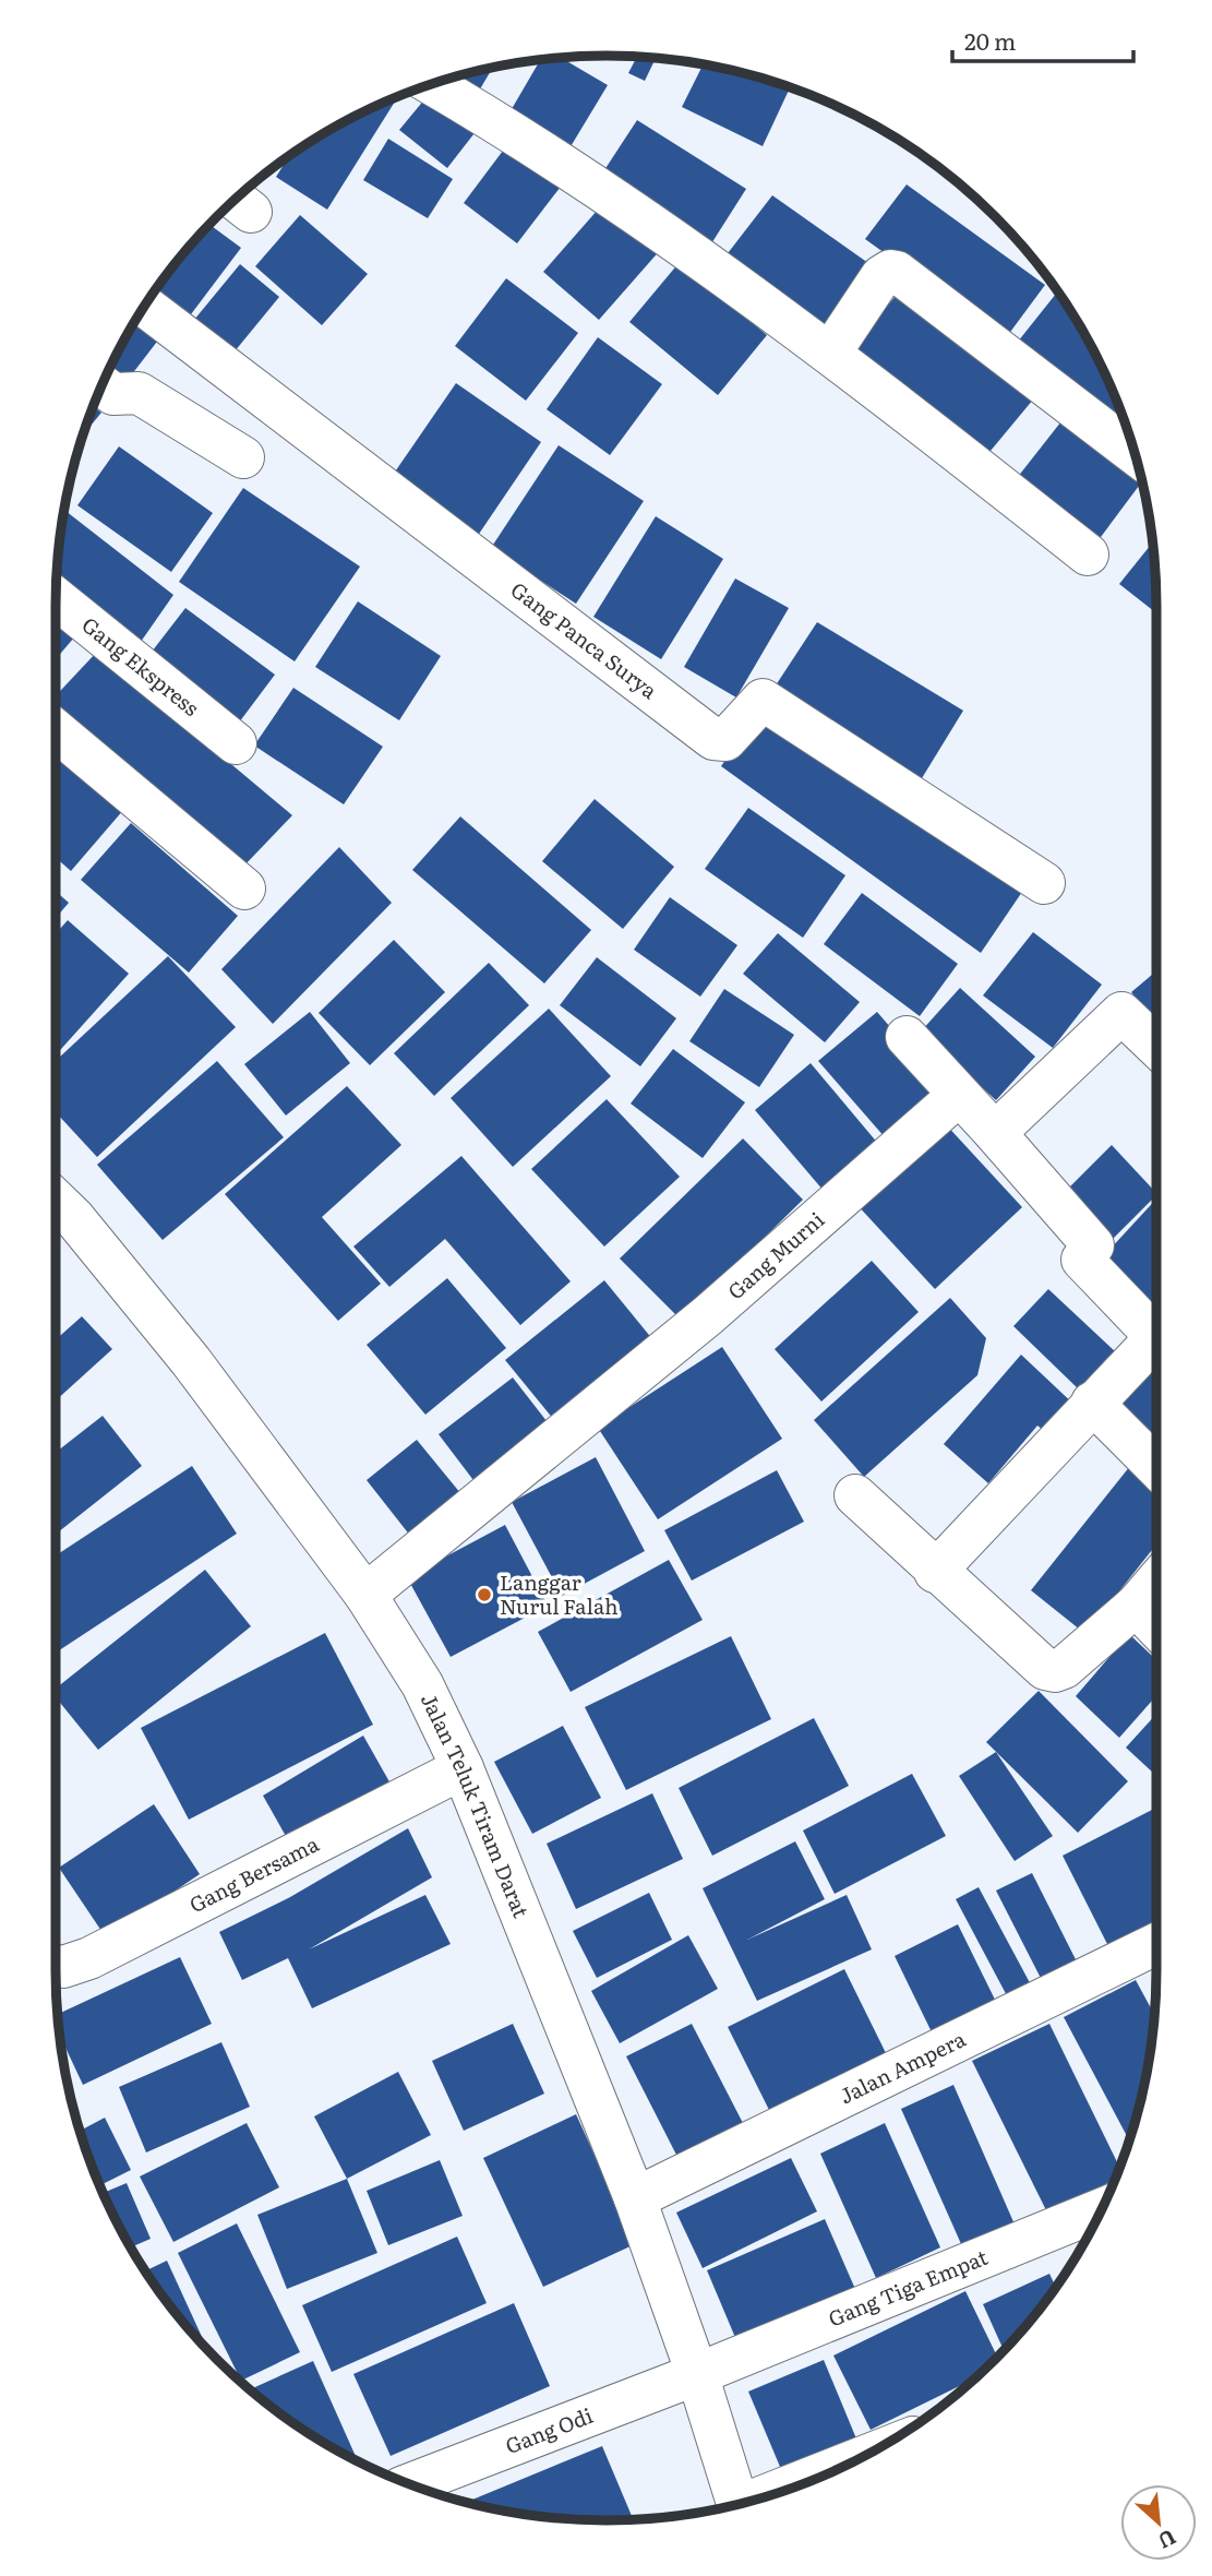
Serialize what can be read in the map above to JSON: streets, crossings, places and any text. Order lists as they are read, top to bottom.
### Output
{
  "streets": {
    "street": [
      "Gang Panca Surya",
      "Gang Ekspress",
      "Gang Murni",
      "Jalan Teluk Tiram Darat",
      "Gang Bersama",
      "Jalan Ampera",
      "Gang Tiga Empat",
      "Gang Odi"
    ]
  },
  "crossings": [
    ["Gang Murni", "Jalan Teluk Tiram Darat"],
    ["Jalan Teluk Tiram Darat", "Gang Bersama"],
    ["Jalan Teluk Tiram Darat", "Jalan Ampera"],
    ["Jalan Teluk Tiram Darat", "Gang Tiga Empat"],
    ["Jalan Teluk Tiram Darat", "Gang Odi"],
    ["Gang Tiga Empat", "Gang Odi"]
  ],
  "places": ["Langgar Nurul Falah"],
  "scale_bar": "20 m",
  "north": "bottom right"
}
